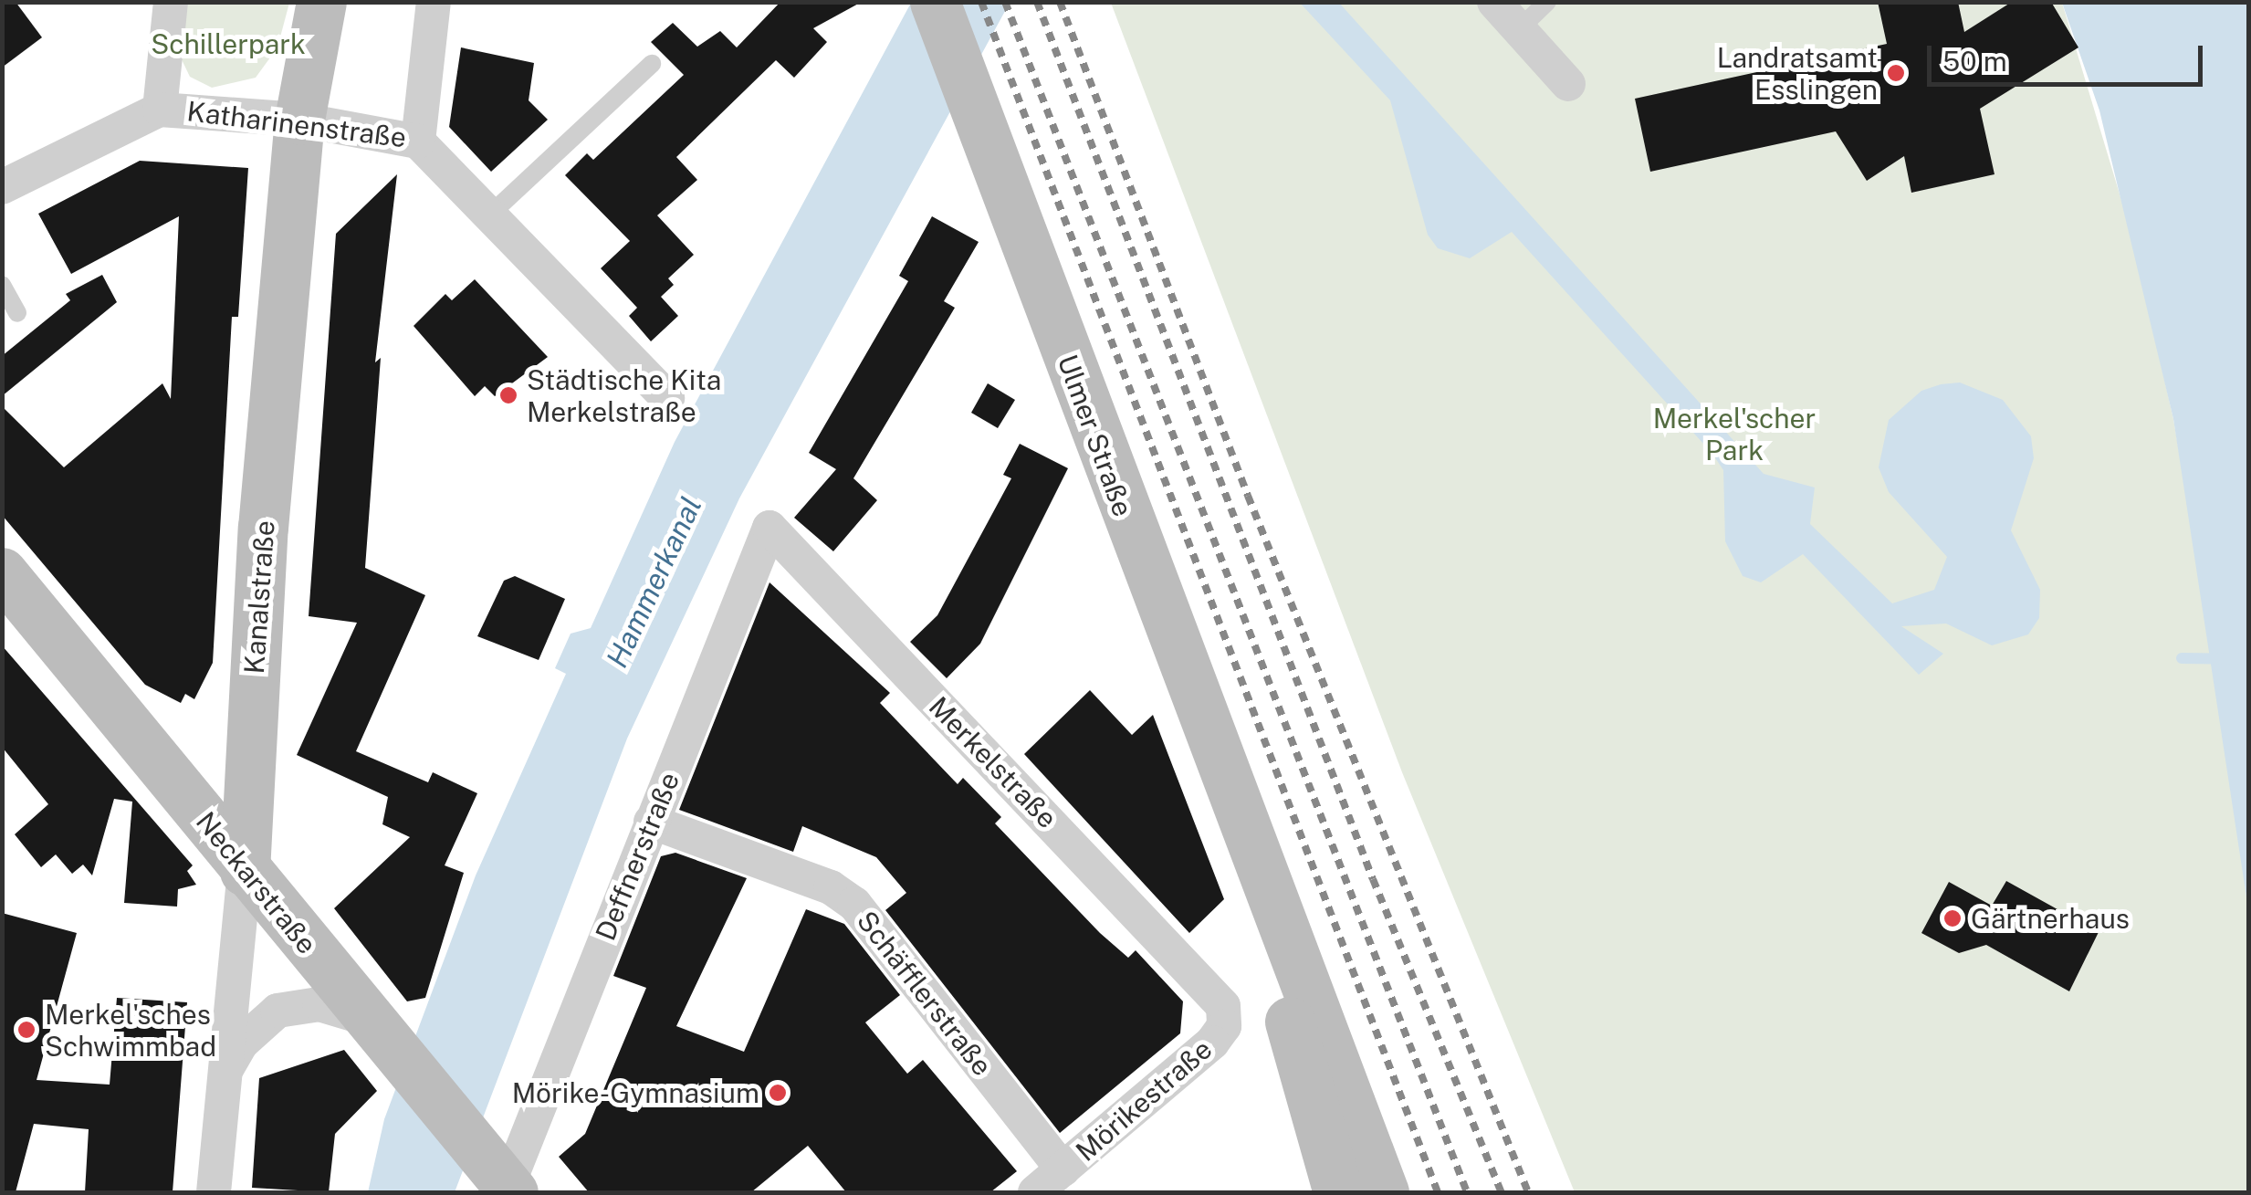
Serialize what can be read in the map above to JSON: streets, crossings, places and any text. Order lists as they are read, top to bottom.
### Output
{
  "streets": {
    "street": [
      "Katharinenstraße",
      "Ulmer Straße",
      "Kanalstraße",
      "Merkelstraße",
      "Deffnerstraße",
      "Neckarstraße",
      "Schäfflerstraße",
      "Mörikestraße"
    ]
  },
  "crossings": [
    ["Katharinenstraße", "Kanalstraße"],
    ["Kanalstraße", "Neckarstraße"],
    ["Merkelstraße", "Deffnerstraße"],
    ["Merkelstraße", "Mörikestraße"],
    ["Deffnerstraße", "Neckarstraße"],
    ["Deffnerstraße", "Schäfflerstraße"],
    ["Schäfflerstraße", "Mörikestraße"]
  ],
  "water": ["Hammerkanal"],
  "parks": ["Schillerpark", "Merkel'scher Park"],
  "places": [
    "Landratsamt Esslingen",
    "Städtische Kita Merkelstraße",
    "Gärtnerhaus",
    "Merkel'sches Schwimmbad",
    "Mörike-Gymnasium"
  ],
  "scale_bar": "50 m"
}
